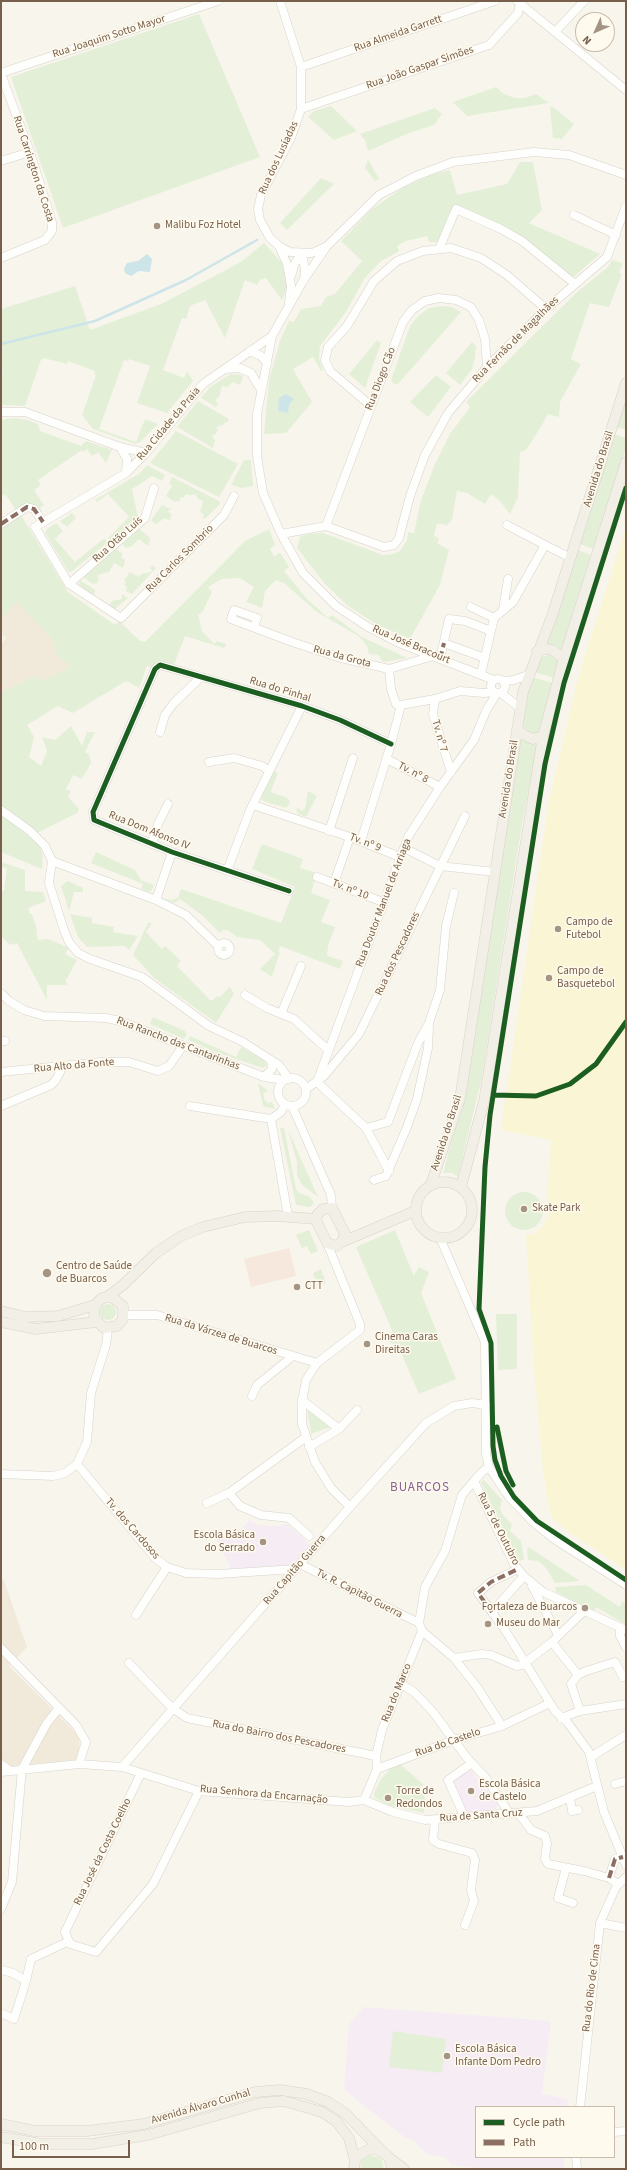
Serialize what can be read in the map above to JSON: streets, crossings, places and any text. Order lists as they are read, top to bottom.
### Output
{
  "streets": {
    "main road": ["Avenida do Brasil", "Avenida Álvaro Cunhal"],
    "street": [
      "Rua Almeida Garrett",
      "Rua Joaquim Sotto Mayor",
      "Rua João Gaspar Simões",
      "Rua dos Lusíadas",
      "Rua Carrington da Costa",
      "Rua Fernão de Magalhães",
      "Rua Diogo Cão",
      "Rua Cidade da Praia",
      "Rua Otão Luís",
      "Rua Carlos Sombrio",
      "Rua José Bracourt",
      "Rua da Grota",
      "Rua do Pinhal",
      "Tv. nº 7",
      "Tv. nº 8",
      "Rua Dom Afonso IV",
      "Tv. nº 9",
      "Tv. nº 10",
      "Rua Doutor Manuel de Arriaga",
      "Rua dos Pescadores",
      "Rua Rancho das Cantarinhas",
      "Rua Alto da Fonte",
      "Rua da Várzea de Buarcos",
      "Tv. dos Cardosos",
      "Rua 5 de Outubro",
      "Rua Capitão Guerra",
      "Tv. R. Capitão Guerra",
      "Rua do Marco",
      "Rua do Bairro dos Pescadores",
      "Rua do Castelo",
      "Rua Senhora da Encarnação",
      "Rua de Santa Cruz",
      "Rua José da Costa Coelho",
      "Rua do Rio de Cima"
    ]
  },
  "crossings": [
    ["Rua Almeida Garrett", "Rua dos Lusíadas"],
    ["Rua Joaquim Sotto Mayor", "Rua Carrington da Costa"],
    ["Rua João Gaspar Simões", "Rua dos Lusíadas"],
    ["Rua Fernão de Magalhães", "Rua Diogo Cão"],
    ["Rua Cidade da Praia", "Rua Otão Luís"],
    ["Rua Cidade da Praia", "Rua Carlos Sombrio"],
    ["Rua Cidade da Praia", "Rua José Bracourt"],
    ["Rua Otão Luís", "Rua Carlos Sombrio"],
    ["Rua José Bracourt", "Rua da Grota"],
    ["Rua José Bracourt", "Rua Doutor Manuel de Arriaga"],
    ["Rua do Pinhal", "Rua Dom Afonso IV"],
    ["Tv. nº 7", "Rua Doutor Manuel de Arriaga"],
    ["Tv. nº 8", "Rua Doutor Manuel de Arriaga"],
    ["Tv. nº 9", "Rua Doutor Manuel de Arriaga"],
    ["Tv. nº 10", "Rua Doutor Manuel de Arriaga"],
    ["Rua Doutor Manuel de Arriaga", "Rua dos Pescadores"],
    ["Rua dos Pescadores", "Rua Rancho das Cantarinhas"],
    ["Rua Rancho das Cantarinhas", "Rua Alto da Fonte"],
    ["Tv. dos Cardosos", "Rua Capitão Guerra"],
    ["Tv. dos Cardosos", "Tv. R. Capitão Guerra"],
    ["Rua Capitão Guerra", "Tv. R. Capitão Guerra"],
    ["Rua Capitão Guerra", "Rua do Bairro dos Pescadores"],
    ["Rua Capitão Guerra", "Rua Senhora da Encarnação"],
    ["Rua do Marco", "Rua do Bairro dos Pescadores"],
    ["Rua Senhora da Encarnação", "Rua de Santa Cruz"],
    ["Rua Senhora da Encarnação", "Rua José da Costa Coelho"]
  ],
  "districts": ["BUARCOS"],
  "places": [
    "Malibu Foz Hotel",
    "Campo de Futebol",
    "Campo de Basquetebol",
    "Skate Park",
    "Centro de Saúde de Buarcos",
    "CTT",
    "Cinema Caras Direitas",
    "Escola Básica do Serrado",
    "Fortaleza de Buarcos",
    "Museu do Mar",
    "Escola Básica de Castelo",
    "Torre de Redondos",
    "Escola Básica Infante Dom Pedro"
  ],
  "legend": ["Cycle path", "Path"],
  "scale_bar": "100 m",
  "north": "bottom left"
}
